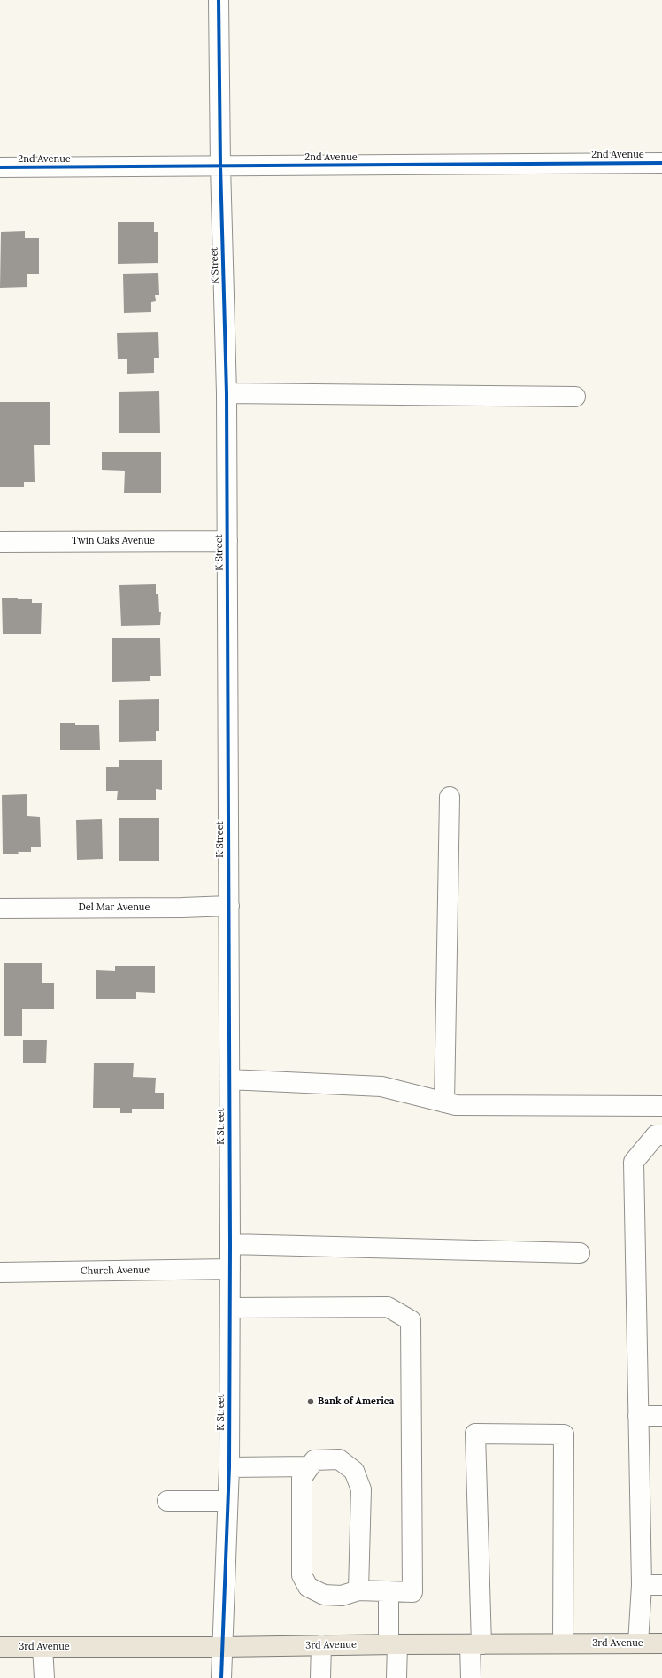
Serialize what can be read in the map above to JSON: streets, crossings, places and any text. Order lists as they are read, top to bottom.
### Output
{
  "streets": {
    "main road": ["3rd Avenue"],
    "street": [
      "2nd Avenue",
      "K Street",
      "Twin Oaks Avenue",
      "Del Mar Avenue",
      "Church Avenue"
    ]
  },
  "crossings": [
    ["2nd Avenue", "K Street"],
    ["K Street", "Twin Oaks Avenue"],
    ["K Street", "Del Mar Avenue"],
    ["K Street", "Church Avenue"],
    ["K Street", "3rd Avenue"]
  ],
  "places": ["Bank of America"]
}
